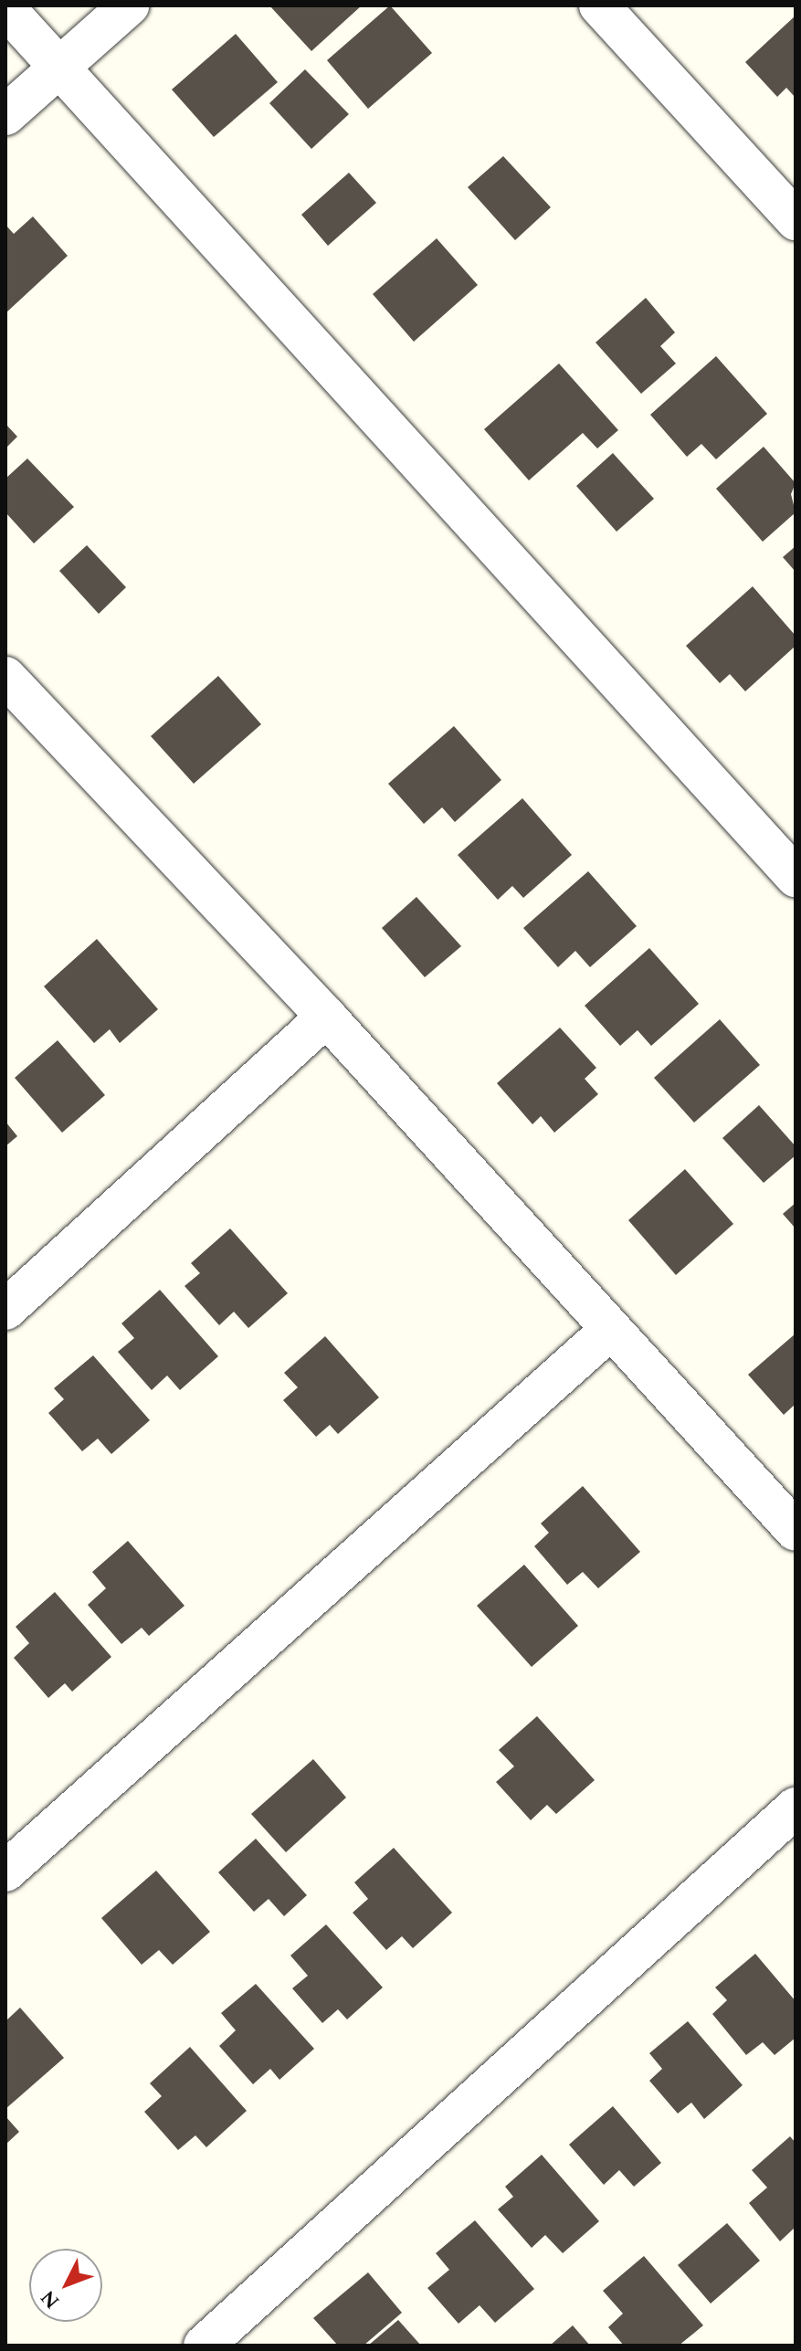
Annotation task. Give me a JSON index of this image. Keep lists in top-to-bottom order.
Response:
{
  "north": "bottom left"
}
